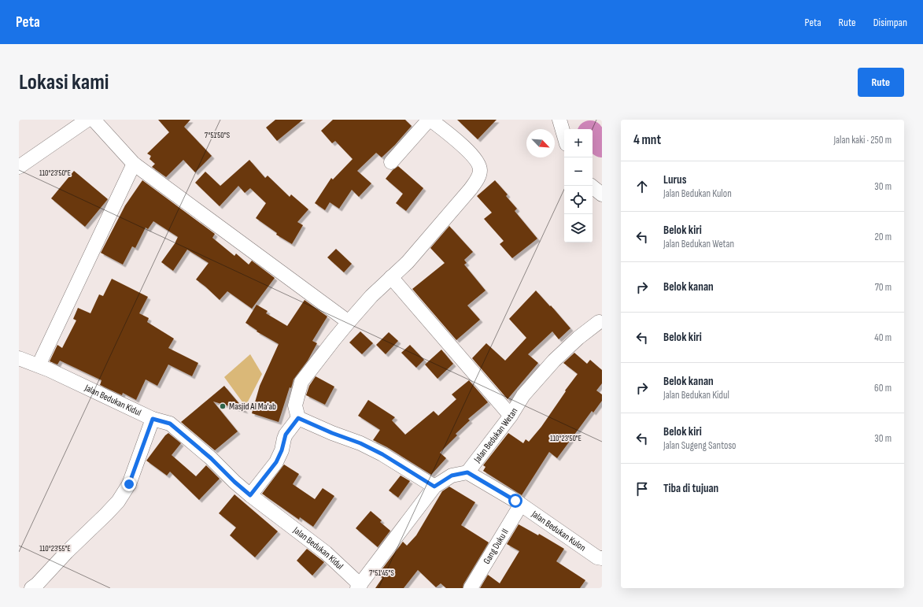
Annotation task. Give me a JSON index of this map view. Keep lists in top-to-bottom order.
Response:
{
  "streets": {
    "street": [
      "Jalan Bedukan Kidul",
      "Jalan Bedukan Wetan",
      "Jalan Bedukan Kulon",
      "Gang Duku II"
    ]
  },
  "crossings": [
    ["Jalan Bedukan Kidul", "Jalan Bedukan Wetan"],
    ["Jalan Bedukan Wetan", "Jalan Bedukan Kulon"],
    ["Jalan Bedukan Kulon", "Gang Duku II"]
  ],
  "places": ["Masjid Al Ma'ab"],
  "north": "bottom right",
  "page": {
    "header": "Peta",
    "nav": ["Peta", "Rute", "Disimpan"],
    "buttons": "Rute",
    "title": "Lokasi kami",
    "heading": ["4 mnt", "Jalan kaki · 250 m"],
    "map_buttons": ["+", "−"],
    "list": [
      ["Lurus", "Jalan Bedukan Kulon", "30 m"],
      ["Belok kiri", "Jalan Bedukan Wetan", "20 m"],
      ["Belok kanan", "70 m"],
      ["Belok kiri", "40 m"],
      ["Belok kanan", "Jalan Bedukan Kidul", "60 m"],
      ["Belok kiri", "Jalan Sugeng Santoso", "30 m"],
      "Tiba di tujuan"
    ]
  },
  "coordinates": [
    "7°51'50\"S",
    "110°23'50\"E",
    "110°23'55\"E",
    "7°51'45\"S"
  ]
}
